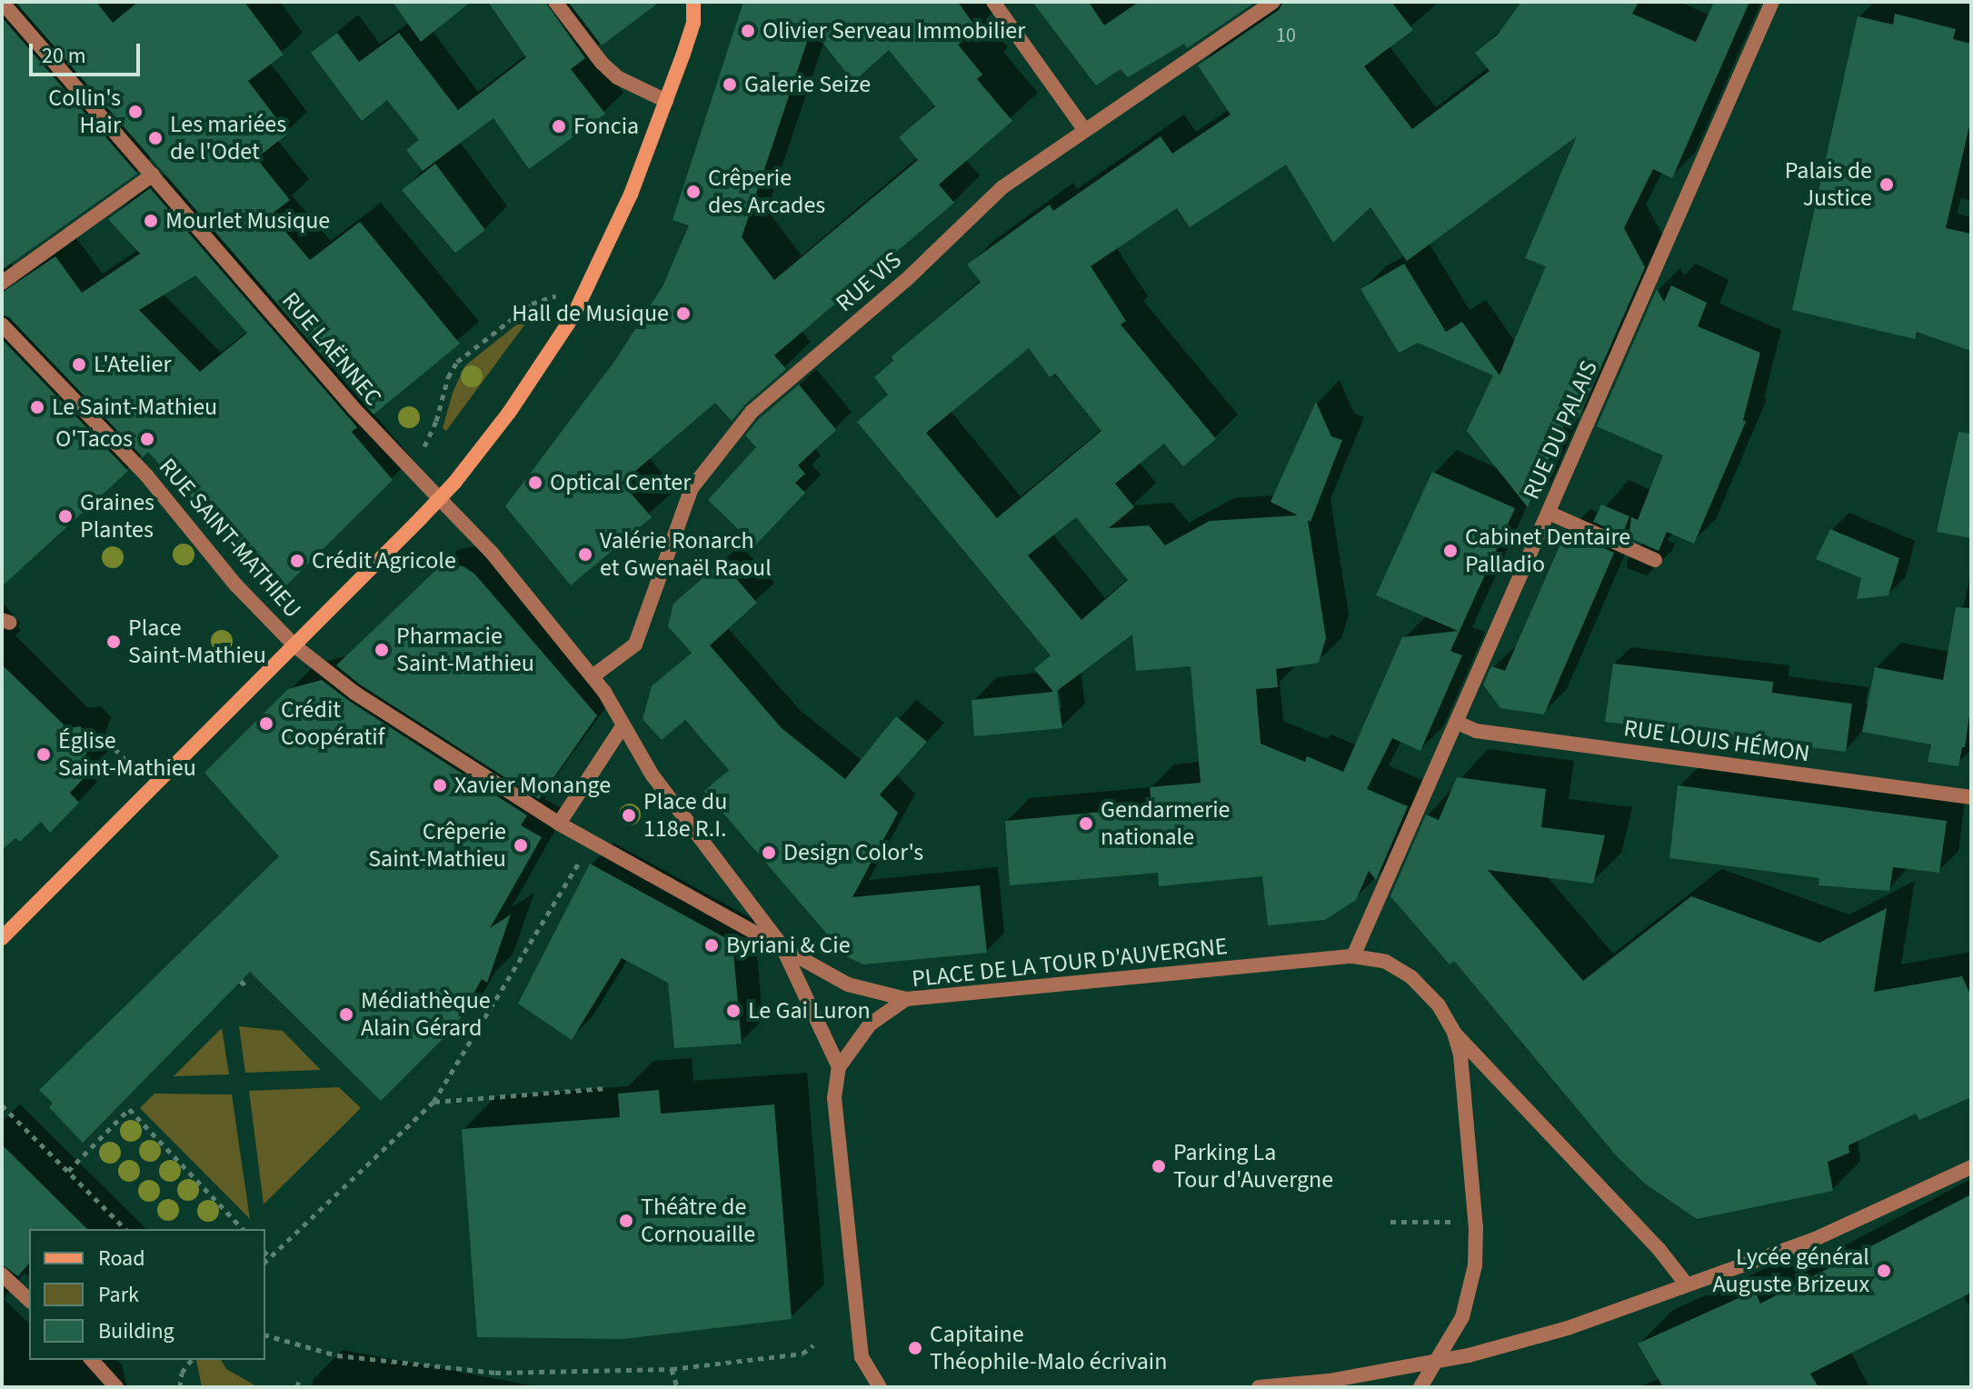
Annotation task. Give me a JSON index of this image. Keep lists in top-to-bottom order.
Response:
{
  "streets": {
    "street": [
      "RUE VIS",
      "RUE LAËNNEC",
      "RUE DU PALAIS",
      "RUE SAINT-MATHIEU",
      "RUE LOUIS HÉMON",
      "PLACE DE LA TOUR D'AUVERGNE"
    ]
  },
  "crossings": [
    ["RUE VIS", "RUE LAËNNEC"],
    ["RUE DU PALAIS", "RUE LOUIS HÉMON"],
    ["RUE DU PALAIS", "PLACE DE LA TOUR D'AUVERGNE"]
  ],
  "places": [
    "Olivier Serveau Immobilier",
    "Galerie Seize",
    "Collin's Hair",
    "Foncia",
    "Les mariées de l'Odet",
    "Palais de Justice",
    "Crêperie des Arcades",
    "Mourlet Musique",
    "Hall de Musique",
    "L'Atelier",
    "Le Saint-Mathieu",
    "O'Tacos",
    "Optical Center",
    "Graines Plantes",
    "Cabinet Dentaire Palladio",
    "Valérie Ronarch et Gwenaël Raoul",
    "Crédit Agricole",
    "Place Saint-Mathieu",
    "Pharmacie Saint-Mathieu",
    "Crédit Coopératif",
    "Église Saint-Mathieu",
    "Xavier Monange",
    "Place du 118e R.I.",
    "Gendarmerie nationale",
    "Crêperie Saint-Mathieu",
    "Design Color's",
    "Byriani & Cie",
    "Le Gai Luron",
    "Médiathèque Alain Gérard",
    "Parking La Tour d'Auvergne",
    "Théâtre de Cornouaille",
    "Lycée général Auguste Brizeux",
    "Capitaine Théophile-Malo écrivain"
  ],
  "house_numbers": ["10"],
  "legend": ["Road", "Park", "Building"],
  "scale_bar": "20 m"
}
